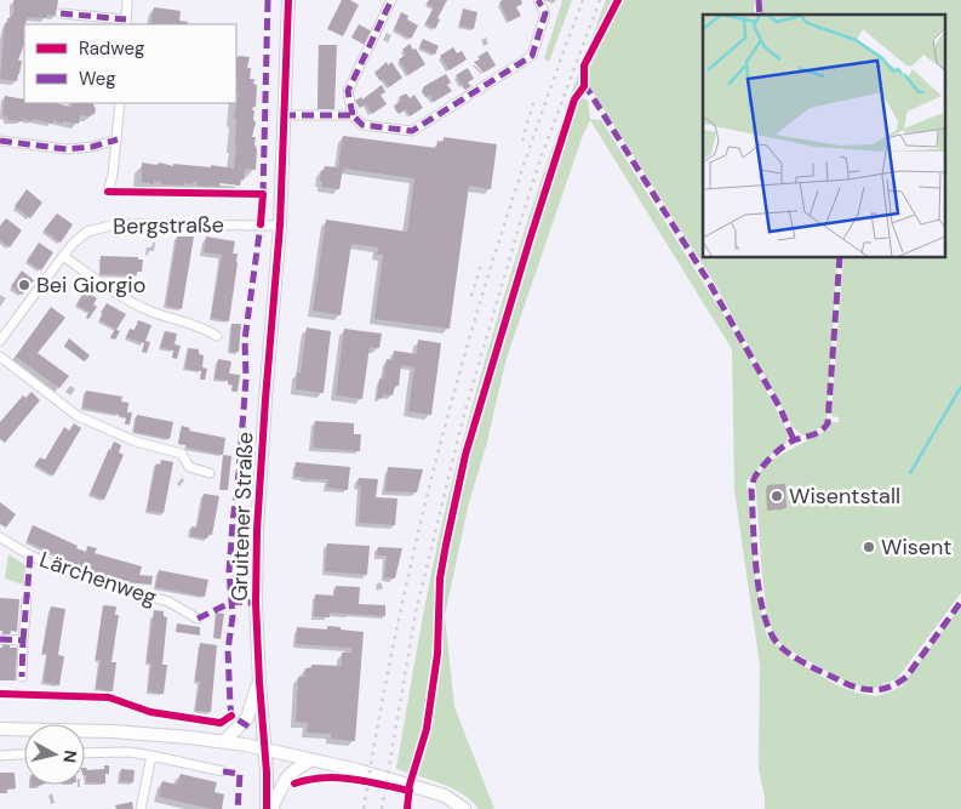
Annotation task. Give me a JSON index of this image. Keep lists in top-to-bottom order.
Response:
{
  "streets": {
    "main road": ["Gruitener Straße"],
    "street": ["Bergstraße", "Lärchenweg"]
  },
  "crossings": [
    ["Bergstraße", "Gruitener Straße"]
  ],
  "places": ["Bei Giorgio", "Wisentstall", "Wisent"],
  "legend": ["Radweg", "Weg"],
  "north": "right"
}
